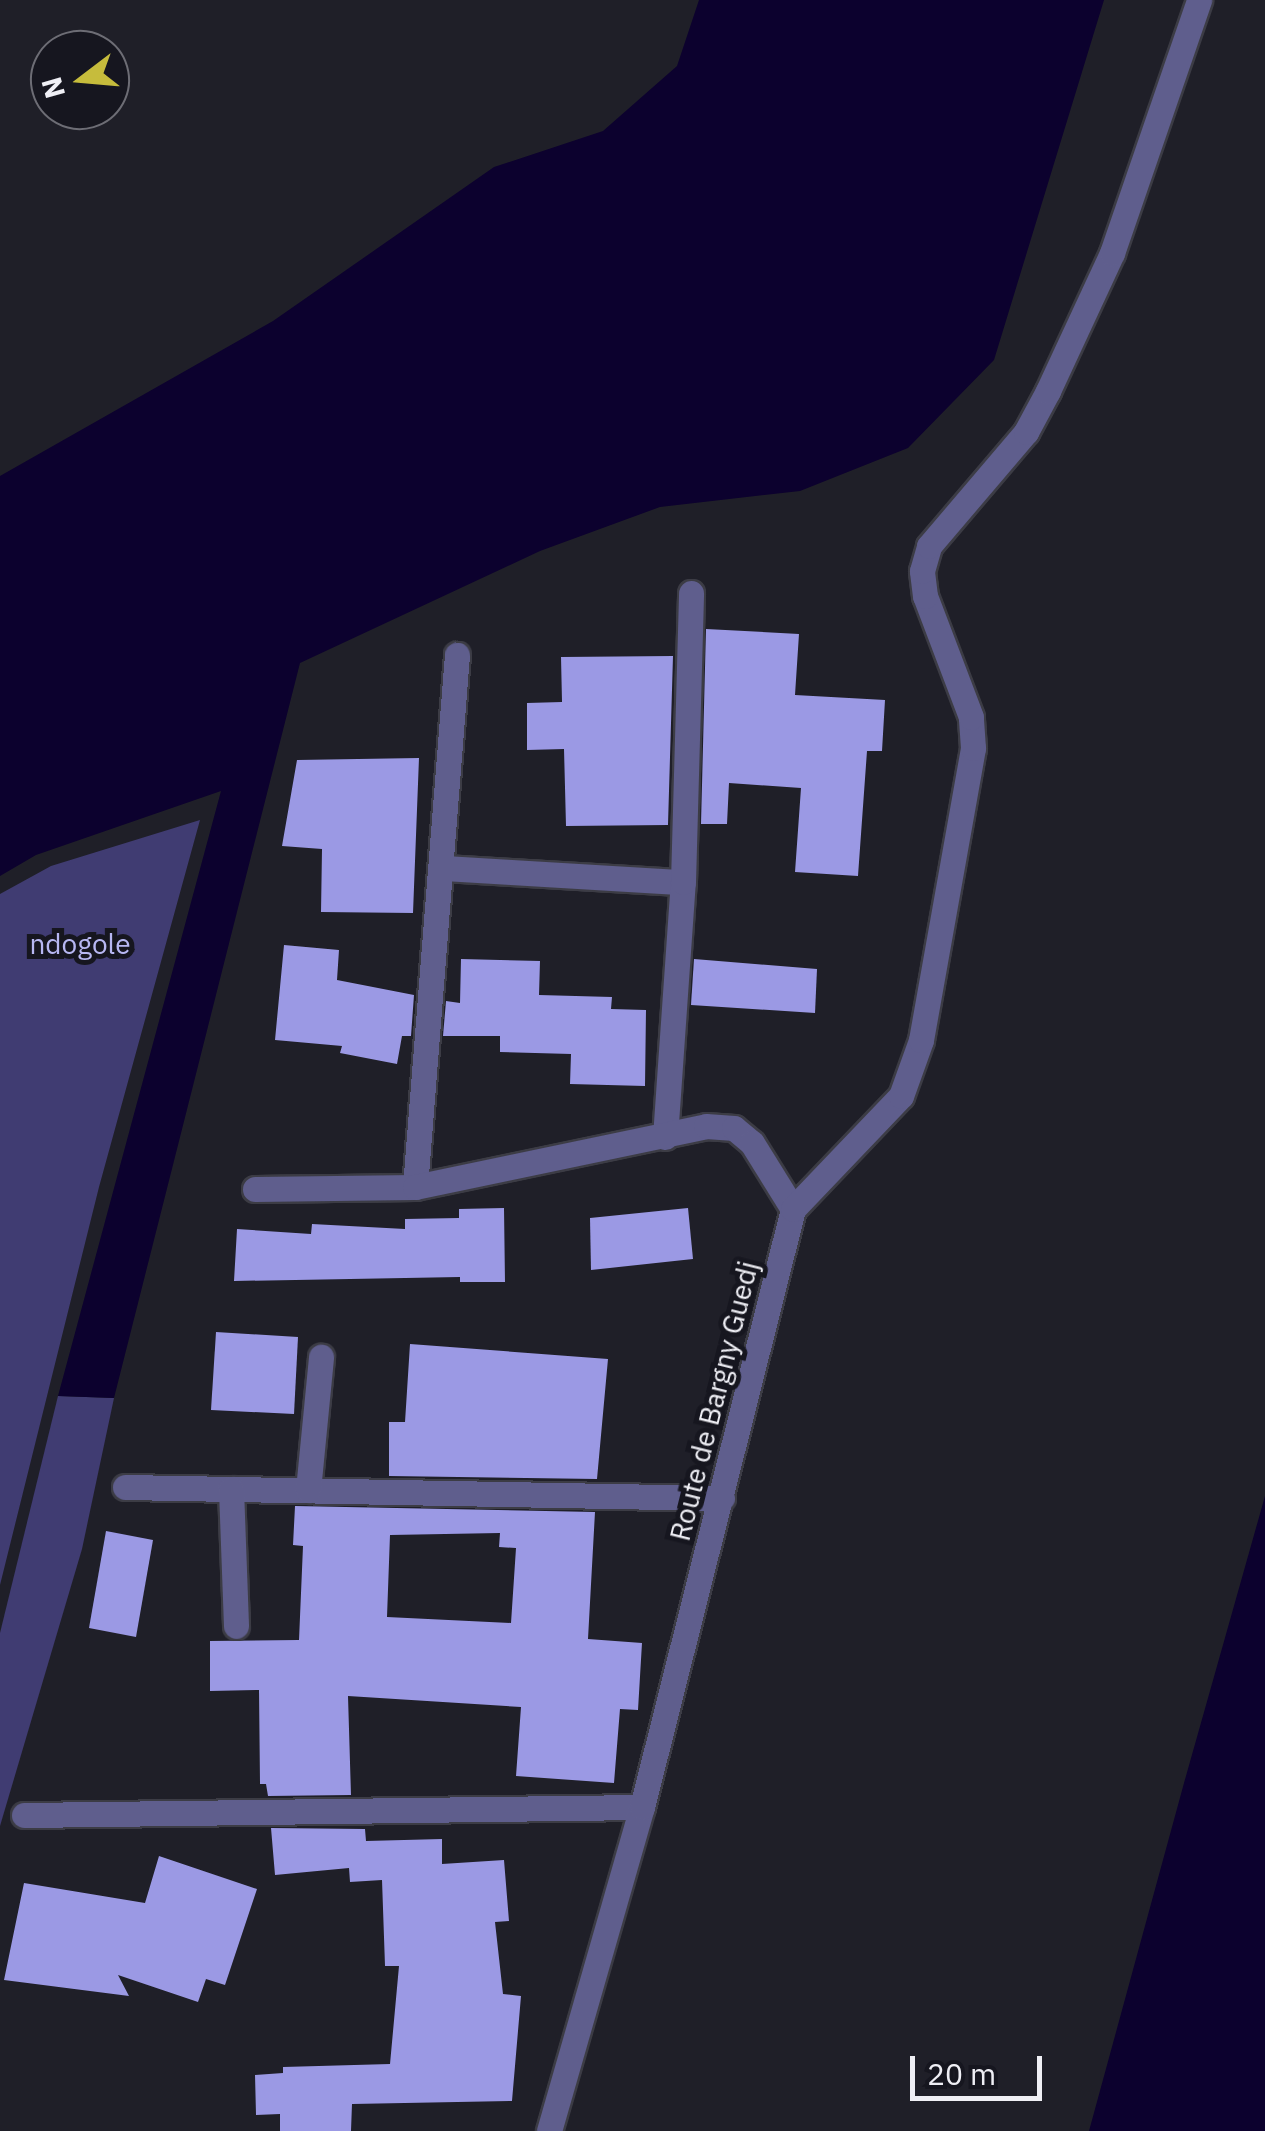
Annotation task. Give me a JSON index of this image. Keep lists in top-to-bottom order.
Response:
{
  "streets": {
    "street": ["Route de Bargny Guedj"]
  },
  "parks": ["ndogole"],
  "scale_bar": "20 m",
  "north": "left"
}
